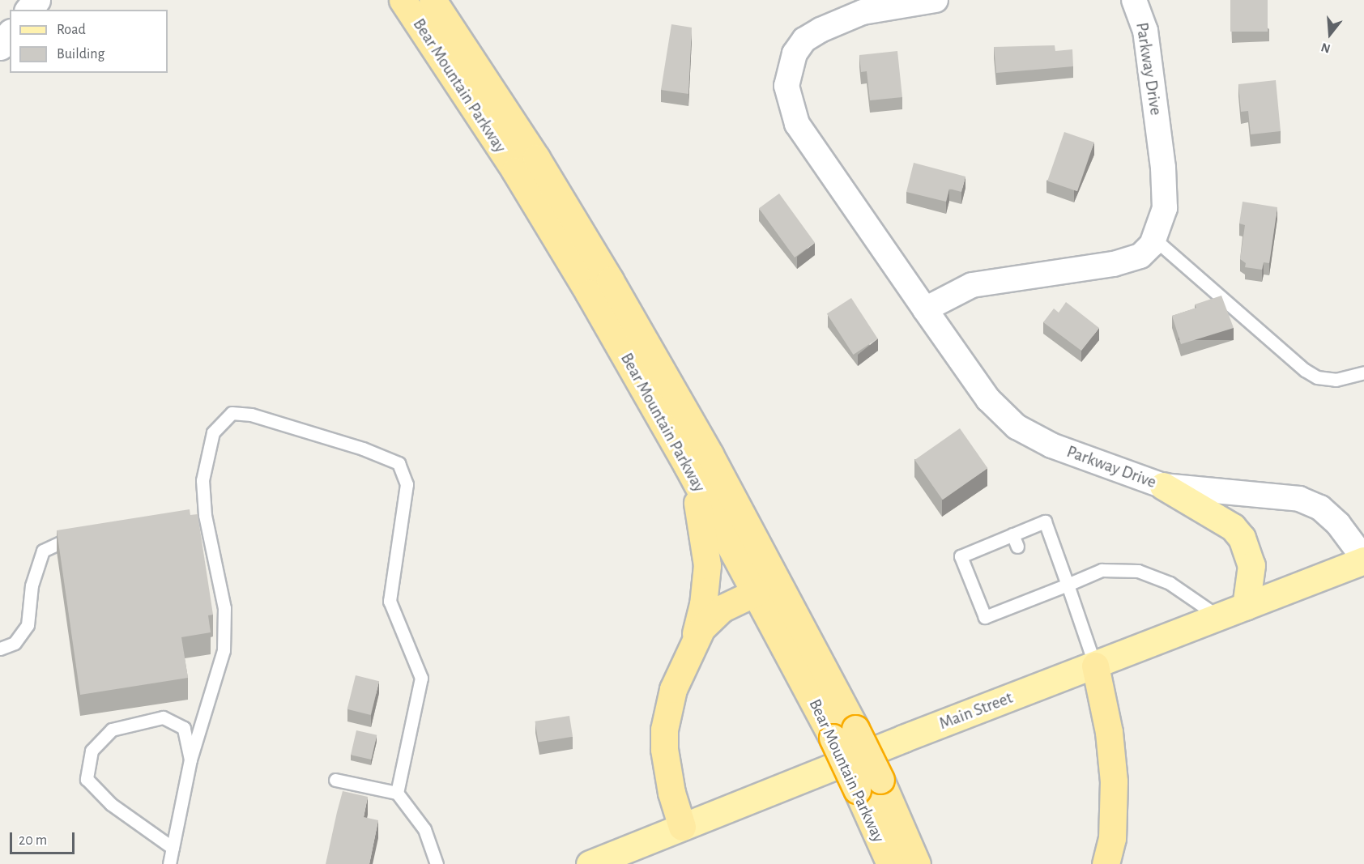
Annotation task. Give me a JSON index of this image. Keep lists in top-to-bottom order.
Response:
{
  "streets": {
    "highway": ["Bear Mountain Parkway"],
    "main road": ["Main Street"],
    "street": ["Parkway Drive"]
  },
  "crossings": [
    ["Parkway Drive", "Main Street"]
  ],
  "legend": ["Road", "Building"],
  "scale_bar": "20 m",
  "north": "bottom"
}
